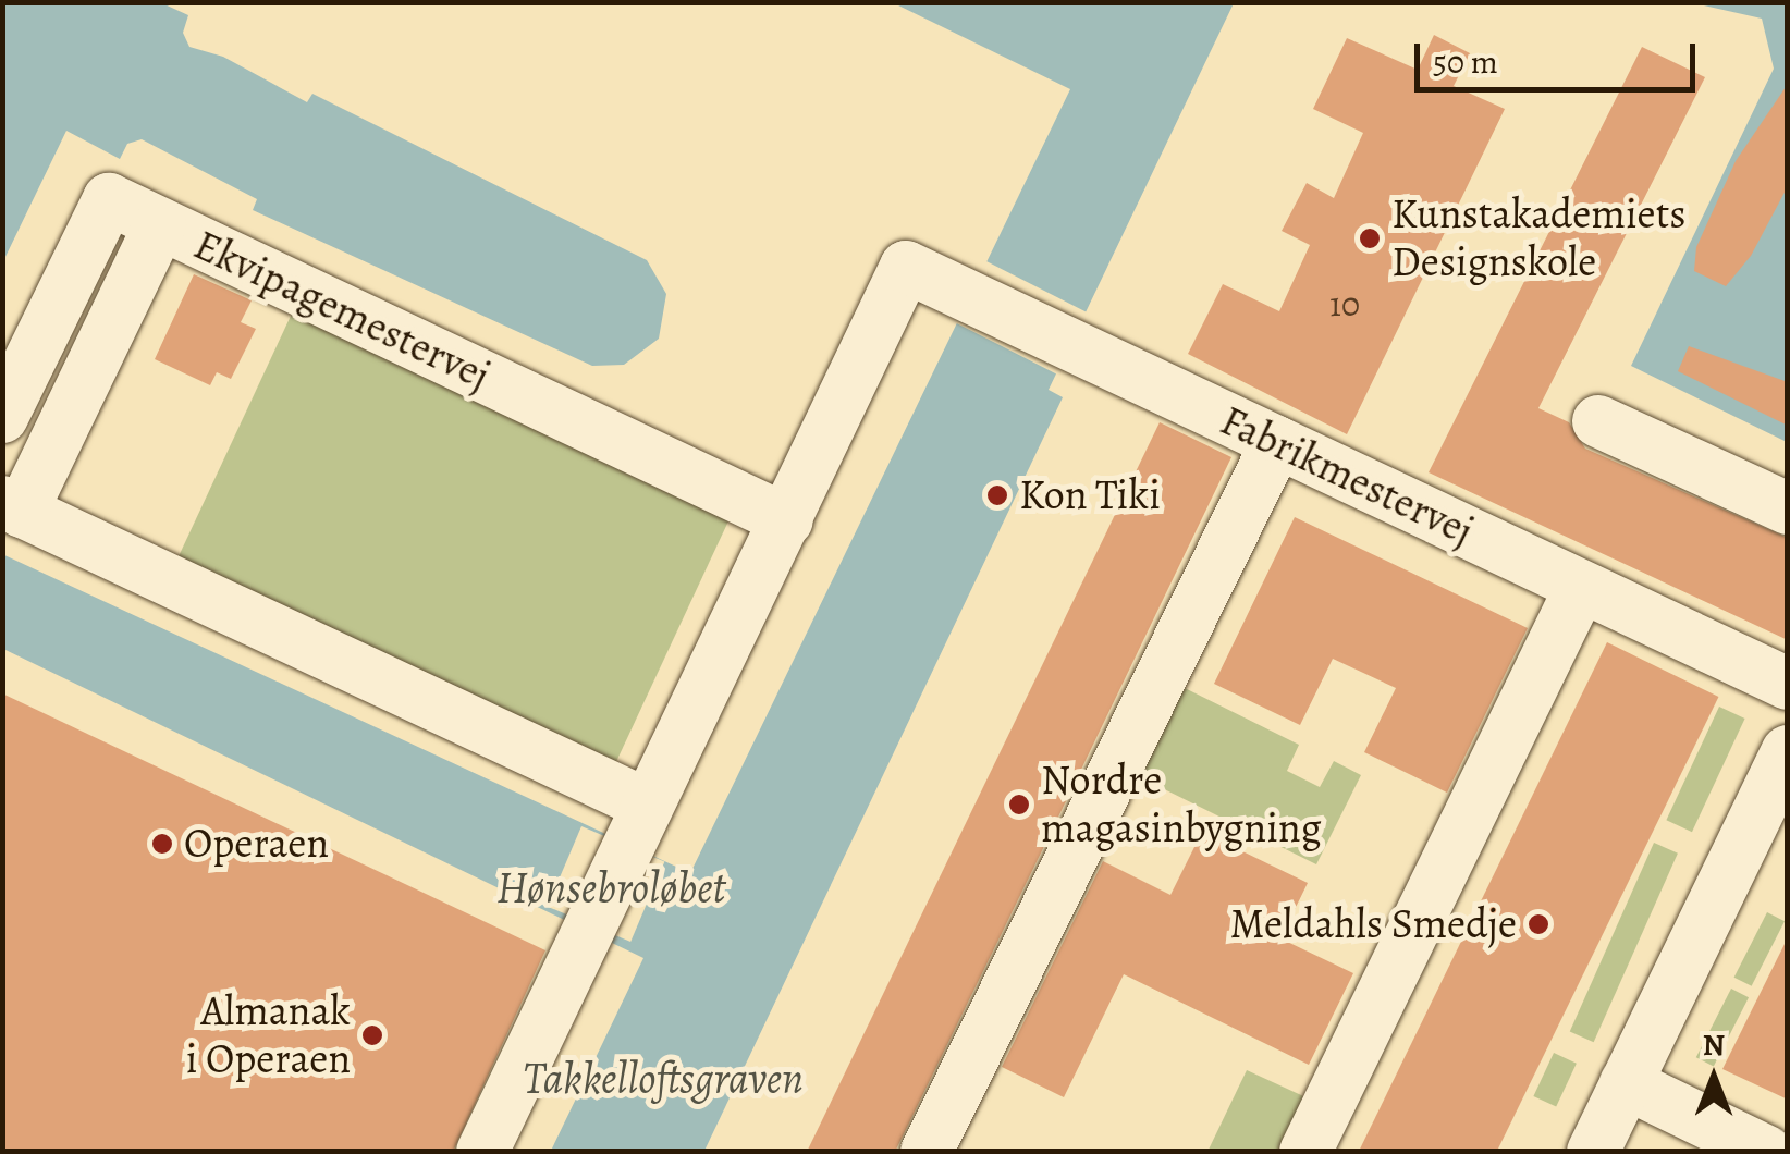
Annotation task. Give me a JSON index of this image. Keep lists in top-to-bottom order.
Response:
{
  "streets": {
    "street": ["Ekvipagemestervej", "Fabrikmestervej"]
  },
  "crossings": [
    ["Ekvipagemestervej", "Fabrikmestervej"]
  ],
  "water": ["Hønsebroløbet", "Takkelloftsgraven"],
  "places": [
    "Kunstakademiets Designskole",
    "Kon Tiki",
    "Nordre magasinbygning",
    "Operaen",
    "Meldahls Smedje",
    "Almanak i Operaen"
  ],
  "house_numbers": ["10"],
  "scale_bar": "50 m",
  "north": "top"
}
